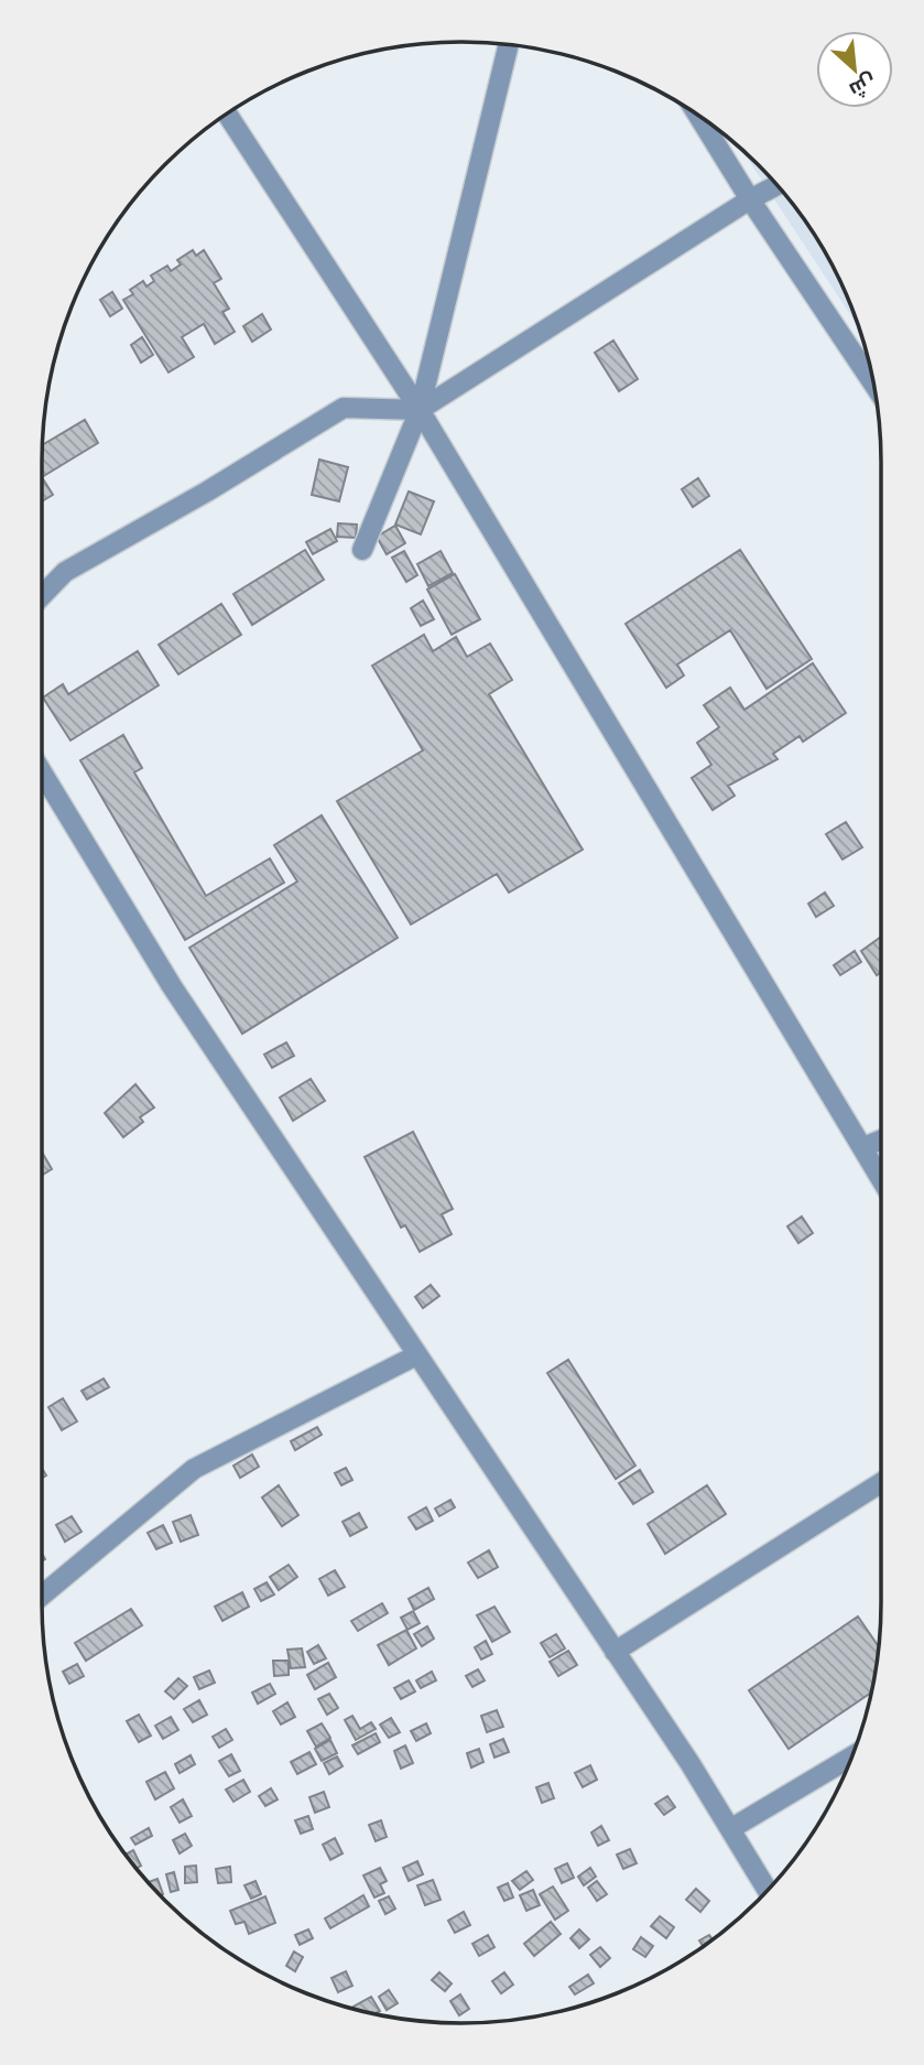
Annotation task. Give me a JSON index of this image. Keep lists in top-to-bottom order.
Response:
{
  "north": "bottom right"
}
